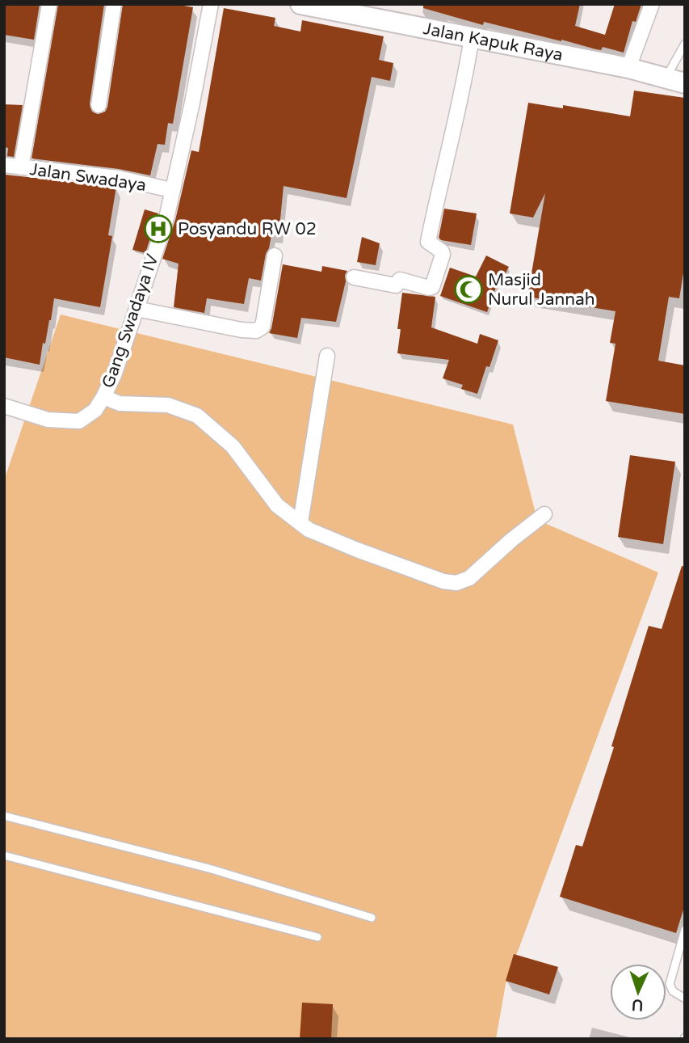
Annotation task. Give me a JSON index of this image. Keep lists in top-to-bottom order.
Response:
{
  "streets": {
    "main road": ["Jalan Kapuk Raya"],
    "street": ["Jalan Swadaya", "Gang Swadaya IV"]
  },
  "crossings": [
    ["Jalan Swadaya", "Gang Swadaya IV"]
  ],
  "places": {
    "hospital": ["Posyandu RW 02"],
    "mosque": ["Masjid Nurul Jannah"]
  },
  "north": "bottom"
}
